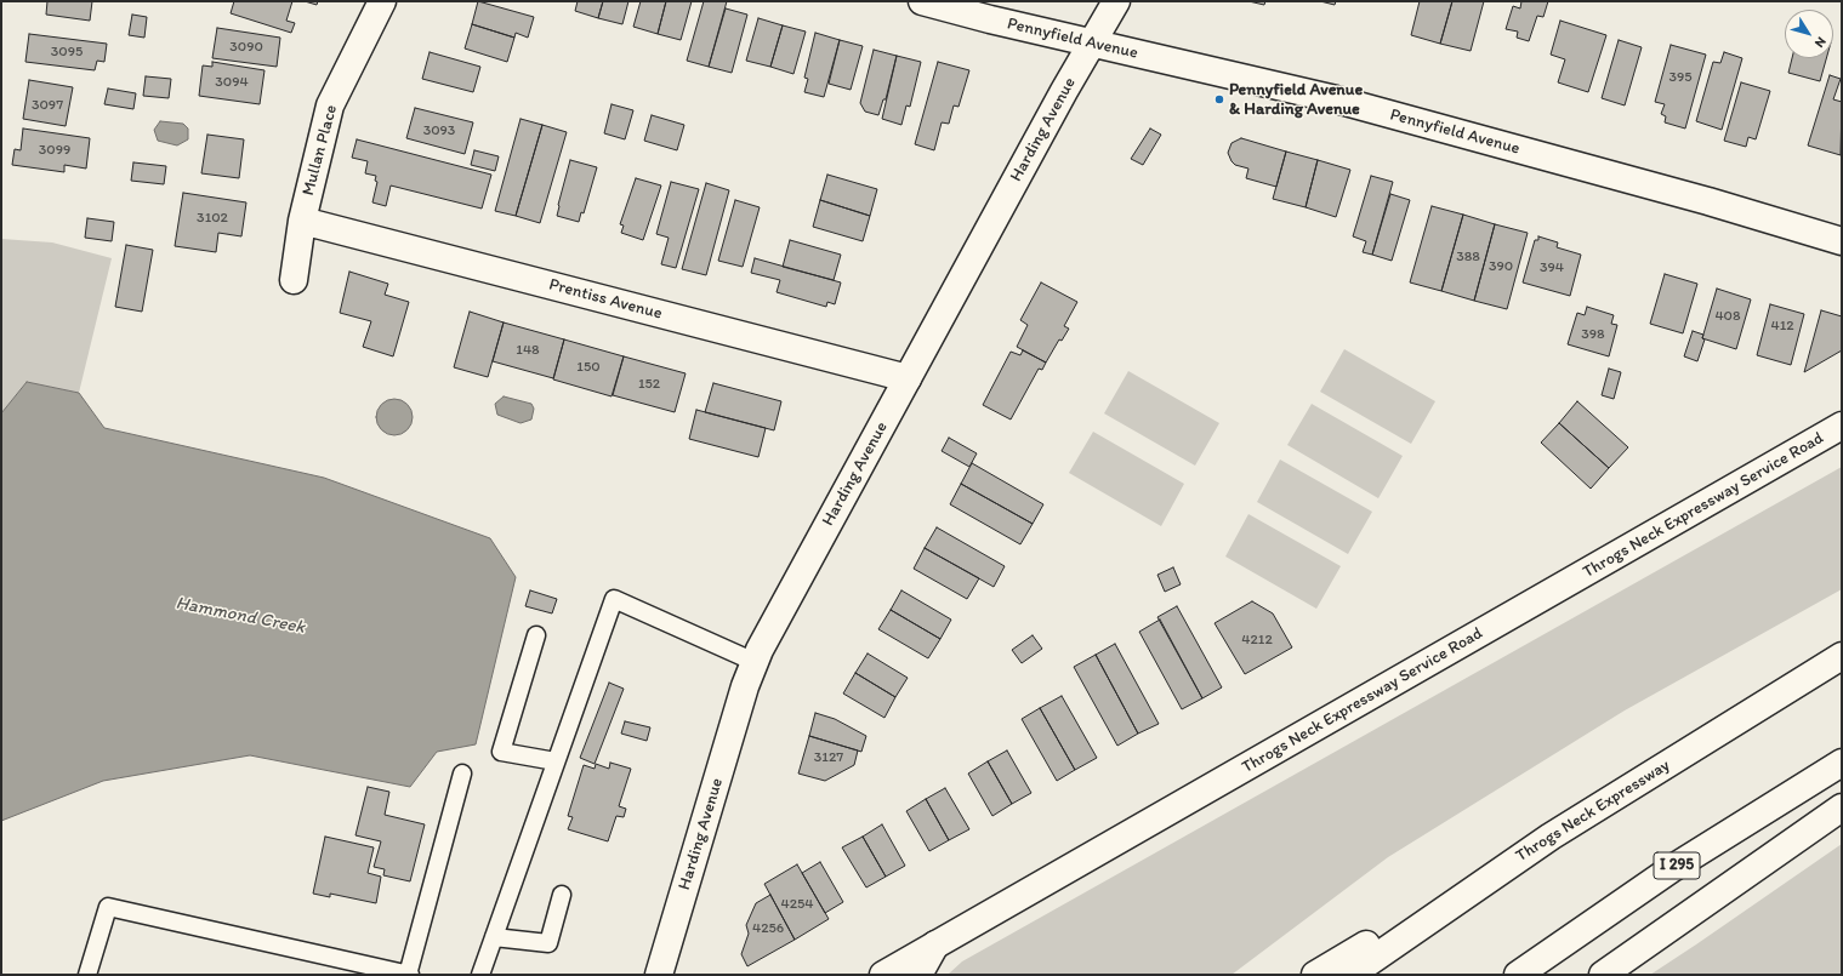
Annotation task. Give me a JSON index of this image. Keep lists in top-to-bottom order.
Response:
{
  "streets": {
    "main road": [
      "Pennyfield Avenue",
      "Harding Avenue",
      "Mullan Place",
      "Prentiss Avenue",
      "Throgs Neck Expressway Service Road",
      "Throgs Neck Expressway",
      "I 295"
    ]
  },
  "crossings": [
    ["Pennyfield Avenue", "Harding Avenue"],
    ["Harding Avenue", "Prentiss Avenue"],
    ["Mullan Place", "Prentiss Avenue"]
  ],
  "water": ["Hammond Creek"],
  "places": ["Pennyfield Avenue & Harding Avenue"],
  "house_numbers": [
    "3090",
    "3095",
    "395",
    "3094",
    "3097",
    "3093",
    "3099",
    "3102",
    "388",
    "390",
    "394",
    "408",
    "412",
    "398",
    "148",
    "150",
    "152",
    "4212",
    "3127",
    "4254",
    "4256"
  ],
  "north": "bottom right"
}
